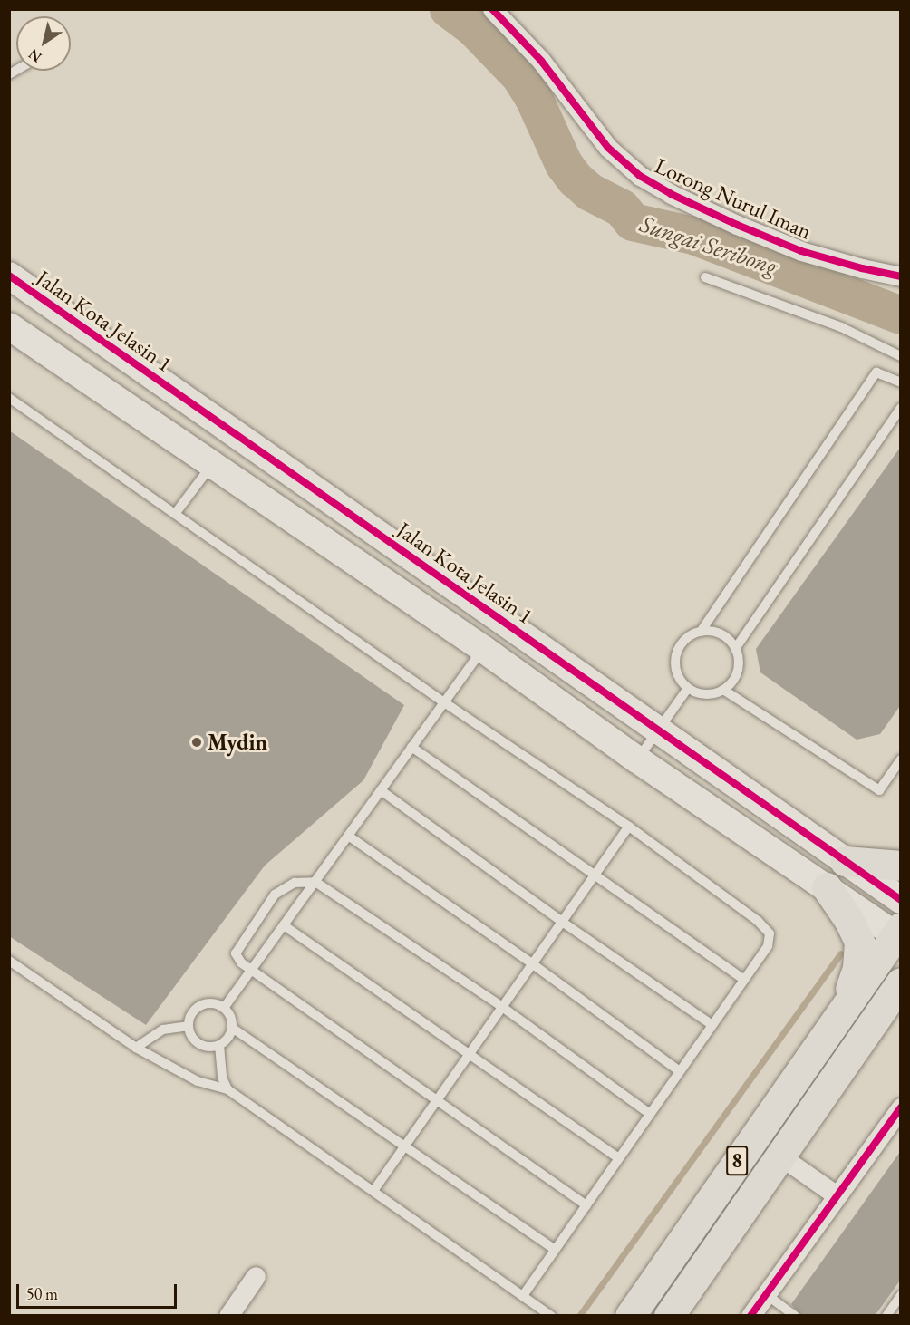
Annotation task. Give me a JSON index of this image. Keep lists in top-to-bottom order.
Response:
{
  "streets": {
    "main road": ["8"],
    "street": ["Lorong Nurul Iman", "Jalan Kota Jelasin 1"]
  },
  "water": ["Sungai Seribong"],
  "places": ["Mydin"],
  "scale_bar": "50 m",
  "north": "bottom left"
}
